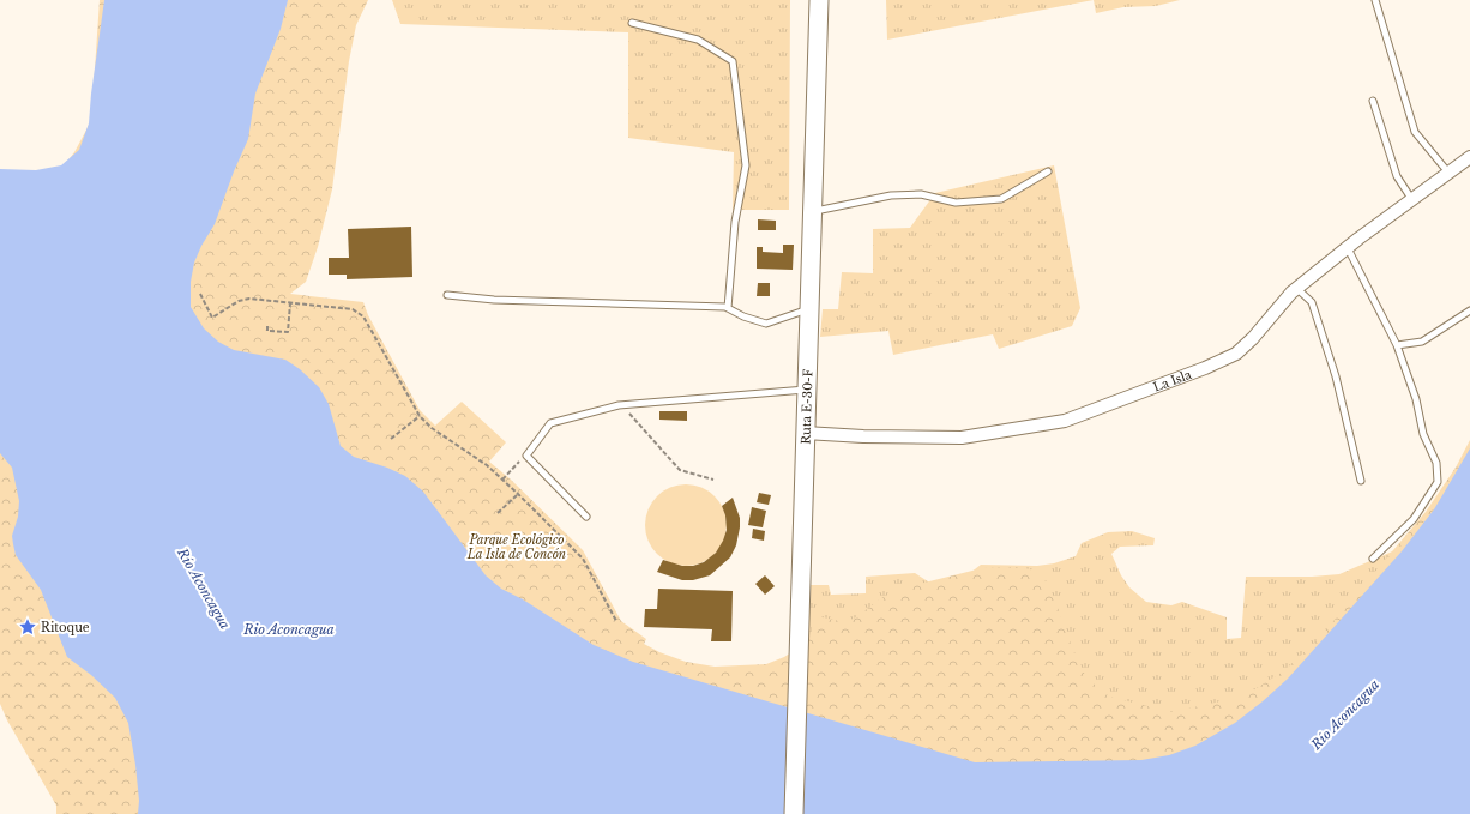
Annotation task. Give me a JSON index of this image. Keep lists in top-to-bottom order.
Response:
{
  "streets": {
    "main road": ["Ruta E-30-F"],
    "street": ["La Isla"]
  },
  "crossings": [
    ["La Isla", "Ruta E-30-F"]
  ],
  "water": ["Río Aconcagua", "Rio Aconcagua"],
  "parks": ["Parque Ecológico La Isla de Concón"],
  "places": {
    "place": ["Ritoque"]
  }
}
